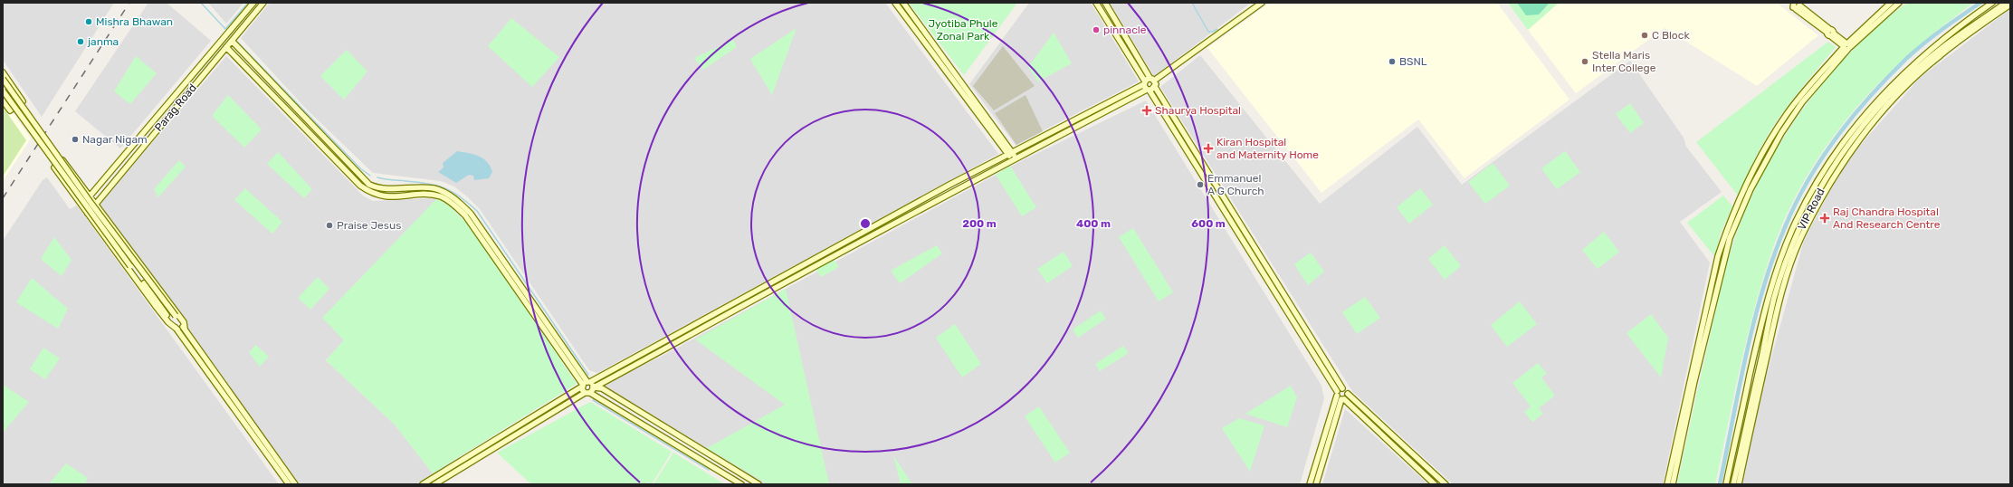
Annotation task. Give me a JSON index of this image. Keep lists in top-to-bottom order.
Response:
{
  "streets": {
    "street": ["Parag Road", "VIP Road"]
  },
  "parks": ["Jyotiba Phule Zonal Park"],
  "places": {
    "other": [
      "Mishra Bhawan",
      "pinnacle",
      "C Block",
      "janma",
      "BSNL",
      "Stella Maris Inter College",
      "Nagar Nigam",
      "Emmanuel A G Church",
      "Praise Jesus"
    ],
    "health": ["Shaurya Hospital", "Kiran Hospital and Maternity Home", "Raj Chandra Hospital And Research Centre"]
  },
  "rings": ["200 m", "400 m", "600 m"]
}
